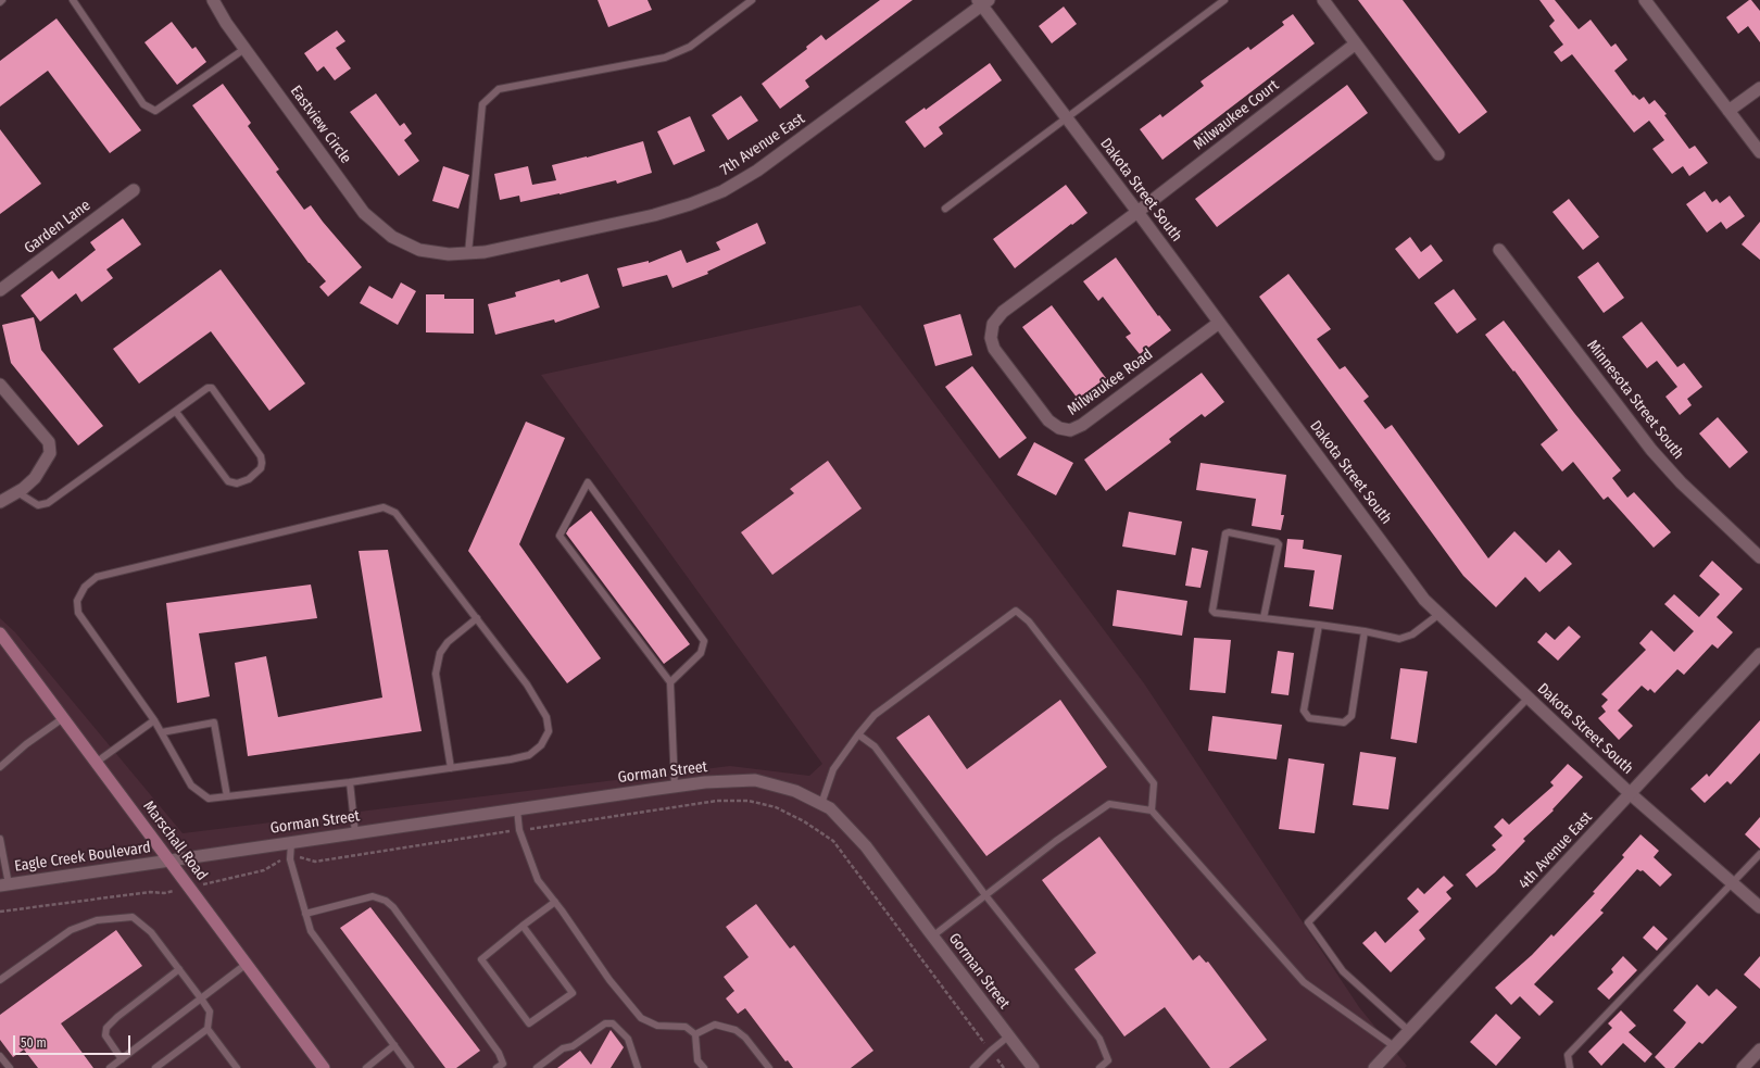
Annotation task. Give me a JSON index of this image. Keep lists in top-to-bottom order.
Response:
{
  "streets": {
    "main road": ["Marschall Road"],
    "street": [
      "Milwaukee Court",
      "Eastview Circle",
      "7th Avenue East",
      "Dakota Street South",
      "Garden Lane",
      "Milwaukee Road",
      "Minnesota Street South",
      "Gorman Street",
      "4th Avenue East",
      "Eagle Creek Boulevard"
    ]
  },
  "crossings": [
    ["Milwaukee Court", "Dakota Street South"],
    ["Milwaukee Court", "Milwaukee Road"],
    ["Eastview Circle", "7th Avenue East"],
    ["7th Avenue East", "Dakota Street South"],
    ["Dakota Street South", "Milwaukee Road"],
    ["Dakota Street South", "4th Avenue East"],
    ["Gorman Street", "Marschall Road"],
    ["Gorman Street", "Eagle Creek Boulevard"],
    ["Marschall Road", "Eagle Creek Boulevard"]
  ],
  "scale_bar": "50 m"
}
